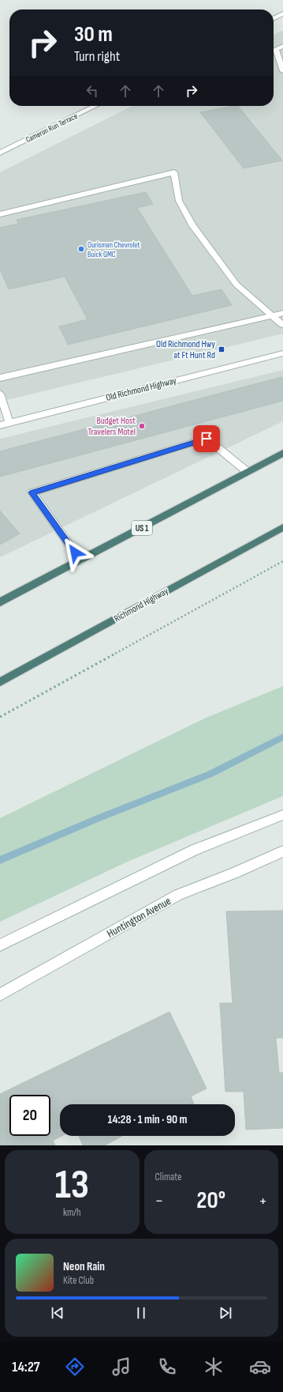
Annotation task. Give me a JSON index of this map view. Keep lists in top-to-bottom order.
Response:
{
  "streets": {
    "highway": ["US 1", "Richmond Highway"],
    "street": ["Cameron Run Terrace", "Old Richmond Highway", "Huntington Avenue"]
  },
  "places": {
    "other": ["Ourisman Chevrolet Buick GMC", "Budget Host Travelers Motel"],
    "transit": ["Old Richmond Hwy at Ft Hunt Rd"]
  },
  "page": {
    "turn": ["30 m", "Turn right"],
    "limit": "20",
    "trip": "14:28 · 1 min · 90 m",
    "tile": [
      ["13", "km/h"],
      "Climate"
    ],
    "heat": ["−", "20°", "+"],
    "song": ["Neon Rain", "Kite Club"],
    "tabs": "14:27"
  }
}
